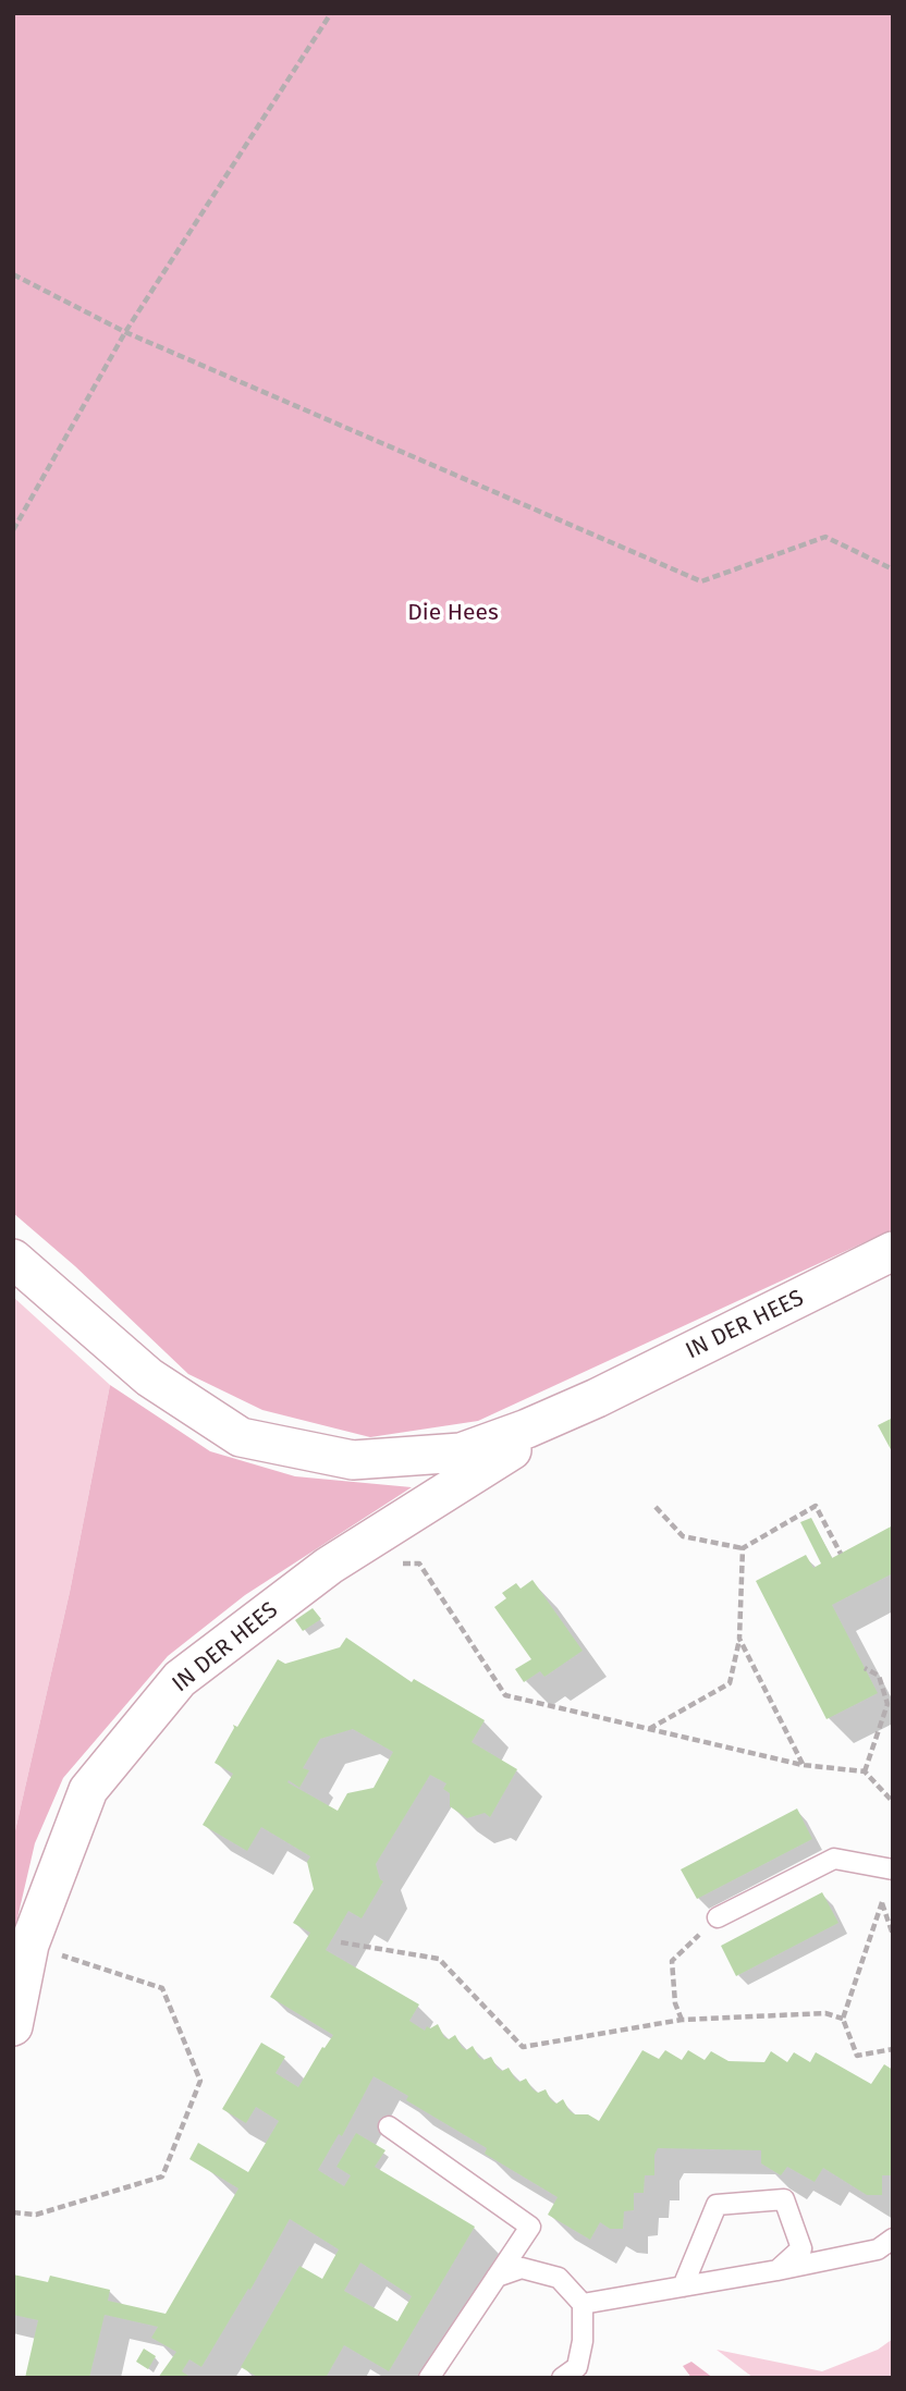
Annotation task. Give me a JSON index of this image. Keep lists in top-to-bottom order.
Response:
{
  "streets": {
    "street": ["IN DER HEES"]
  },
  "parks": ["Die Hees"]
}
